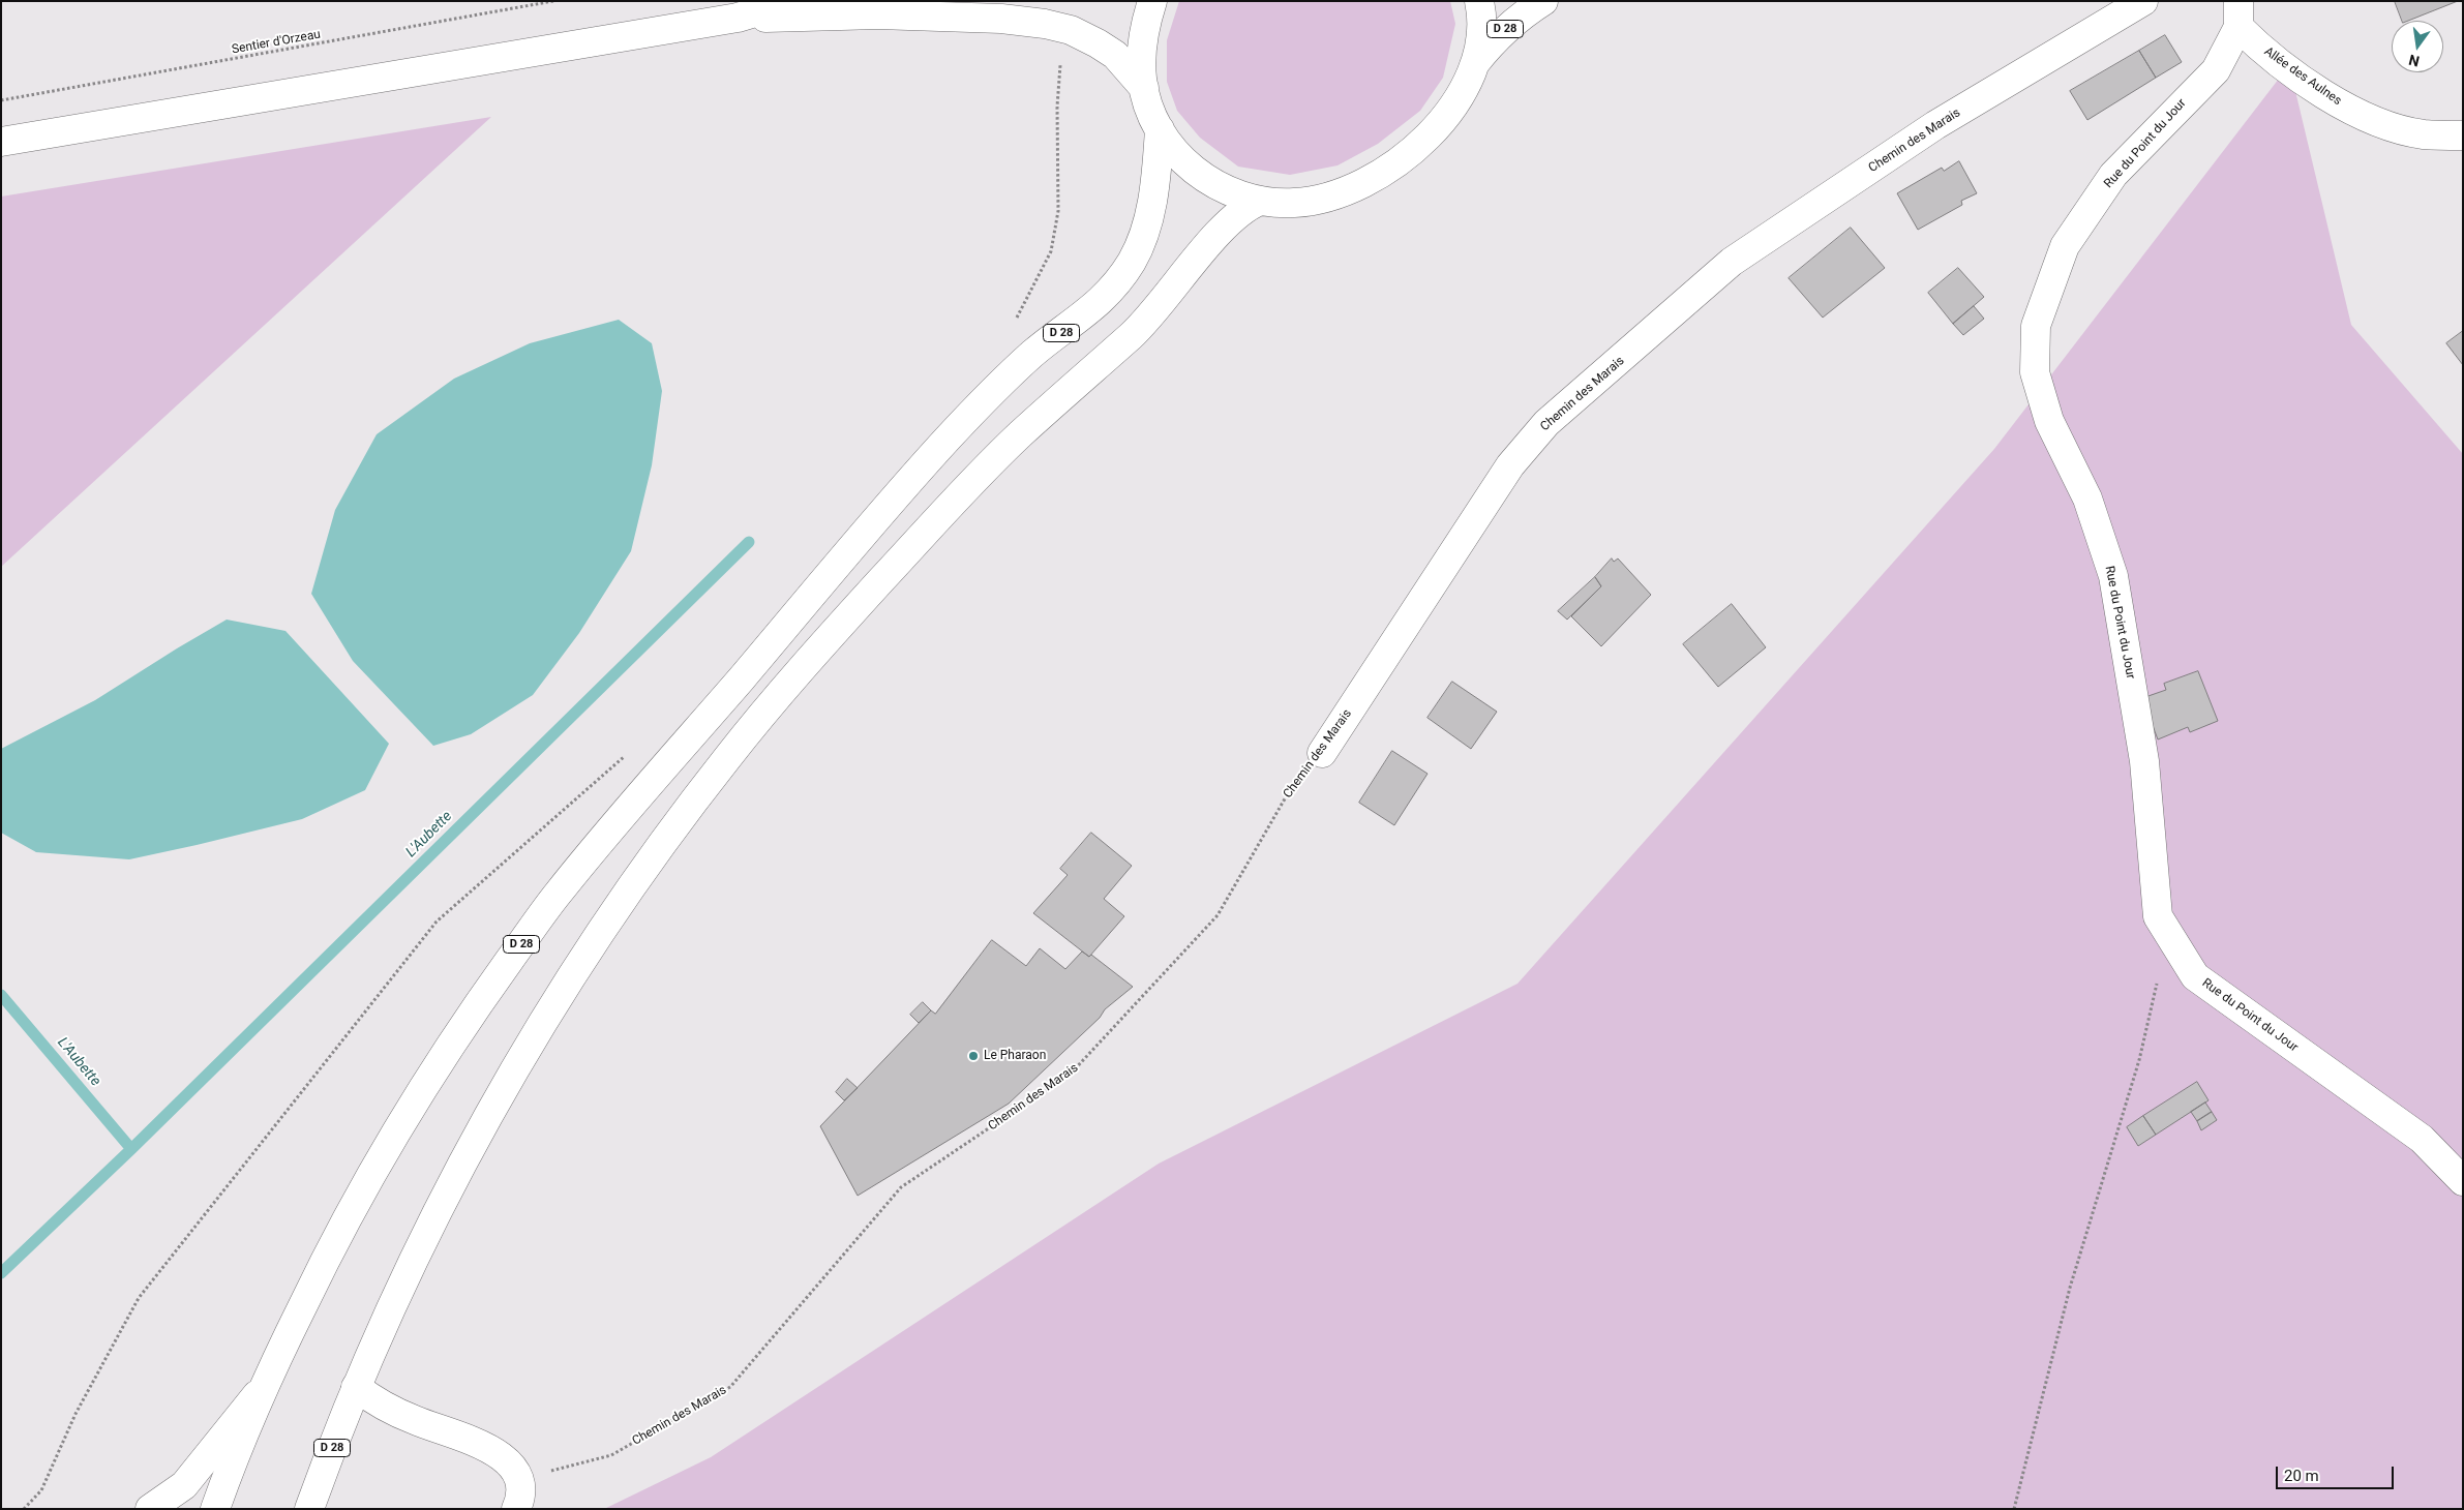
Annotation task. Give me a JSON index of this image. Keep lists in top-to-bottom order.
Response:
{
  "streets": {
    "main road": [
      "D 28",
      "Allée des Aulnes",
      "Chemin des Marais",
      "Rue du Point du Jour"
    ],
    "path": ["Sentier d'Orzeau"]
  },
  "crossings": [
    ["Allée des Aulnes", "Rue du Point du Jour"]
  ],
  "water": ["L'Aubette"],
  "places": ["Le Pharaon"],
  "scale_bar": "20 m",
  "north": "bottom"
}
